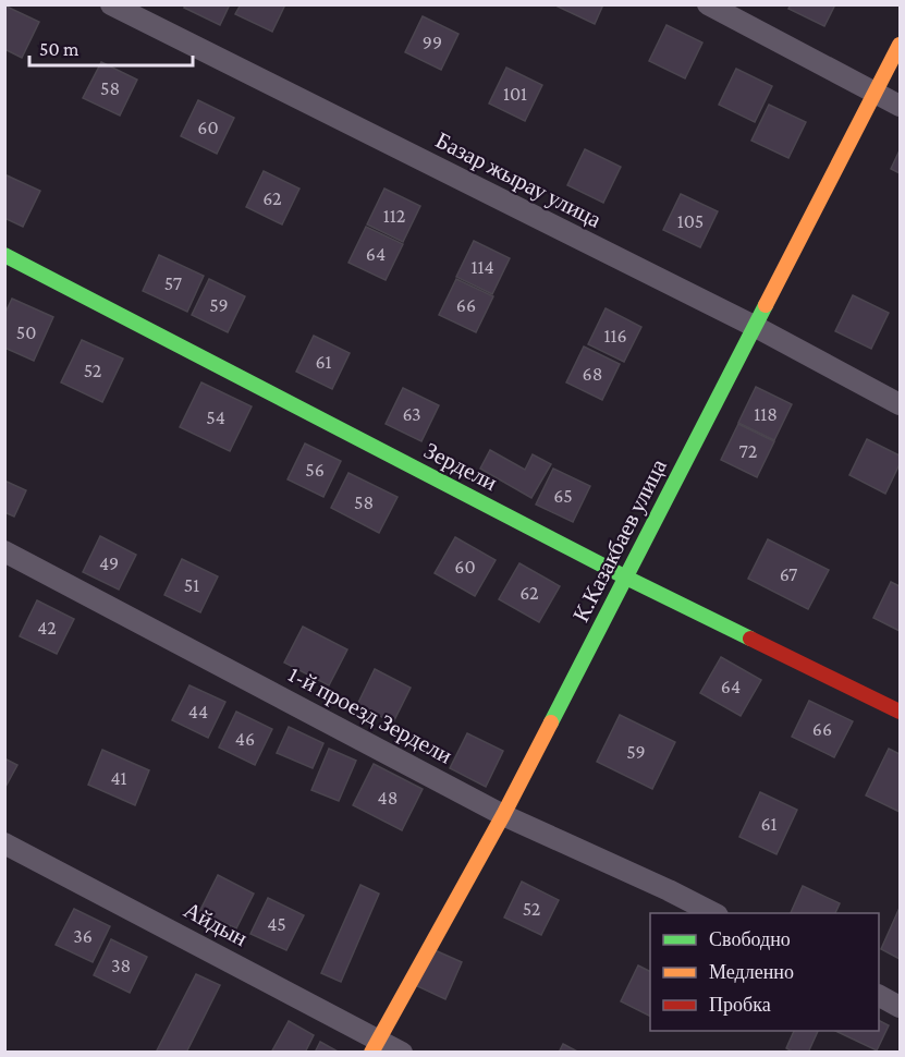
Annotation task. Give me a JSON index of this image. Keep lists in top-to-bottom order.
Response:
{
  "streets": {
    "street": [
      "Базар жырау улица",
      "Зердели",
      "К.Казакбаев улица",
      "1-й проезд Зердели",
      "Айдын"
    ]
  },
  "crossings": [
    ["Базар жырау улица", "К.Казакбаев улица"],
    ["Зердели", "К.Казакбаев улица"],
    ["К.Казакбаев улица", "1-й проезд Зердели"],
    ["К.Казакбаев улица", "Айдын"]
  ],
  "house_numbers": [
    "99",
    "58",
    "101",
    "60",
    "62",
    "112",
    "105",
    "64",
    "114",
    "57",
    "59",
    "66",
    "50",
    "116",
    "61",
    "52",
    "68",
    "63",
    "118",
    "54",
    "72",
    "56",
    "65",
    "58",
    "49",
    "60",
    "67",
    "51",
    "62",
    "42",
    "64",
    "44",
    "66",
    "46",
    "59",
    "41",
    "48",
    "61",
    "52",
    "45",
    "36",
    "38"
  ],
  "legend": ["Свободно", "Медленно", "Пробка"],
  "scale_bar": "50 m"
}
